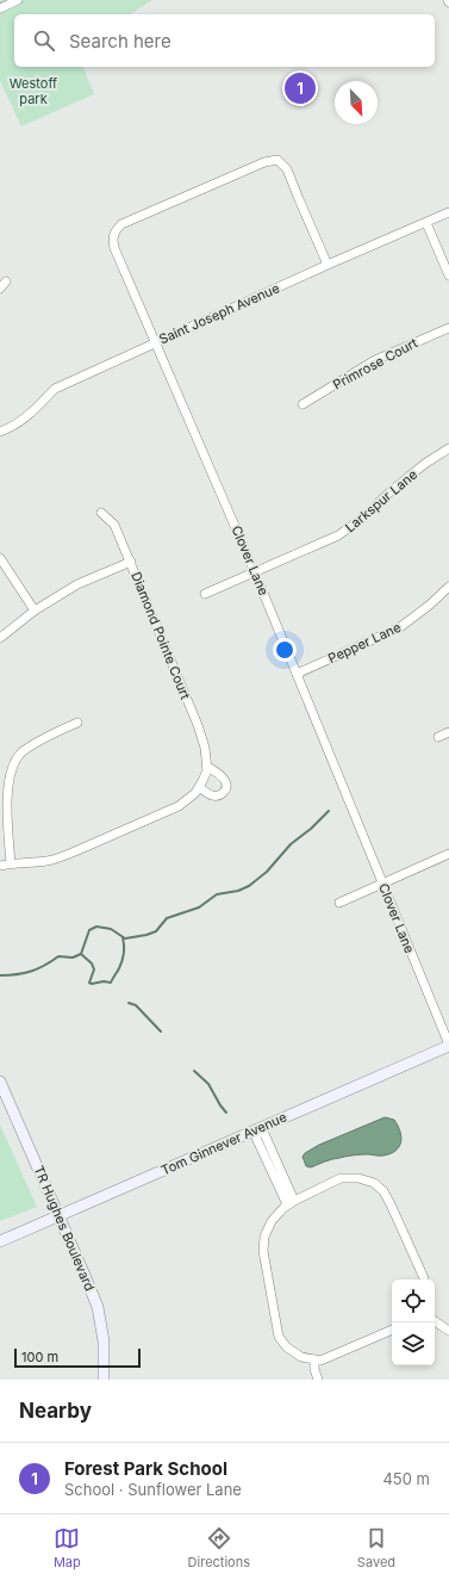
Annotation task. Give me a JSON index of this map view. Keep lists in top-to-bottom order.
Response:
{
  "streets": {
    "main road": ["Tom Ginnever Avenue", "TR Hughes Boulevard"],
    "street": [
      "Saint Joseph Avenue",
      "Primrose Court",
      "Larkspur Lane",
      "Clover Lane",
      "Diamond Pointe Court",
      "Pepper Lane"
    ]
  },
  "crossings": [
    ["Saint Joseph Avenue", "Clover Lane"],
    ["Larkspur Lane", "Clover Lane"],
    ["Clover Lane", "Pepper Lane"],
    ["Clover Lane", "Tom Ginnever Avenue"],
    ["Tom Ginnever Avenue", "TR Hughes Boulevard"]
  ],
  "parks": ["Westoff park"],
  "scale_bar": "100 m",
  "north": "bottom right",
  "page": {
    "search": "Search here",
    "pins": "1",
    "scale": "100 m",
    "heading": "Nearby",
    "list": [
      {
        "mark": "1",
        "name": "Forest Park School",
        "note": "School · Sunflower Lane",
        "value": "450 m"
      }
    ],
    "nav": ["Map", "Directions", "Saved"]
  }
}
